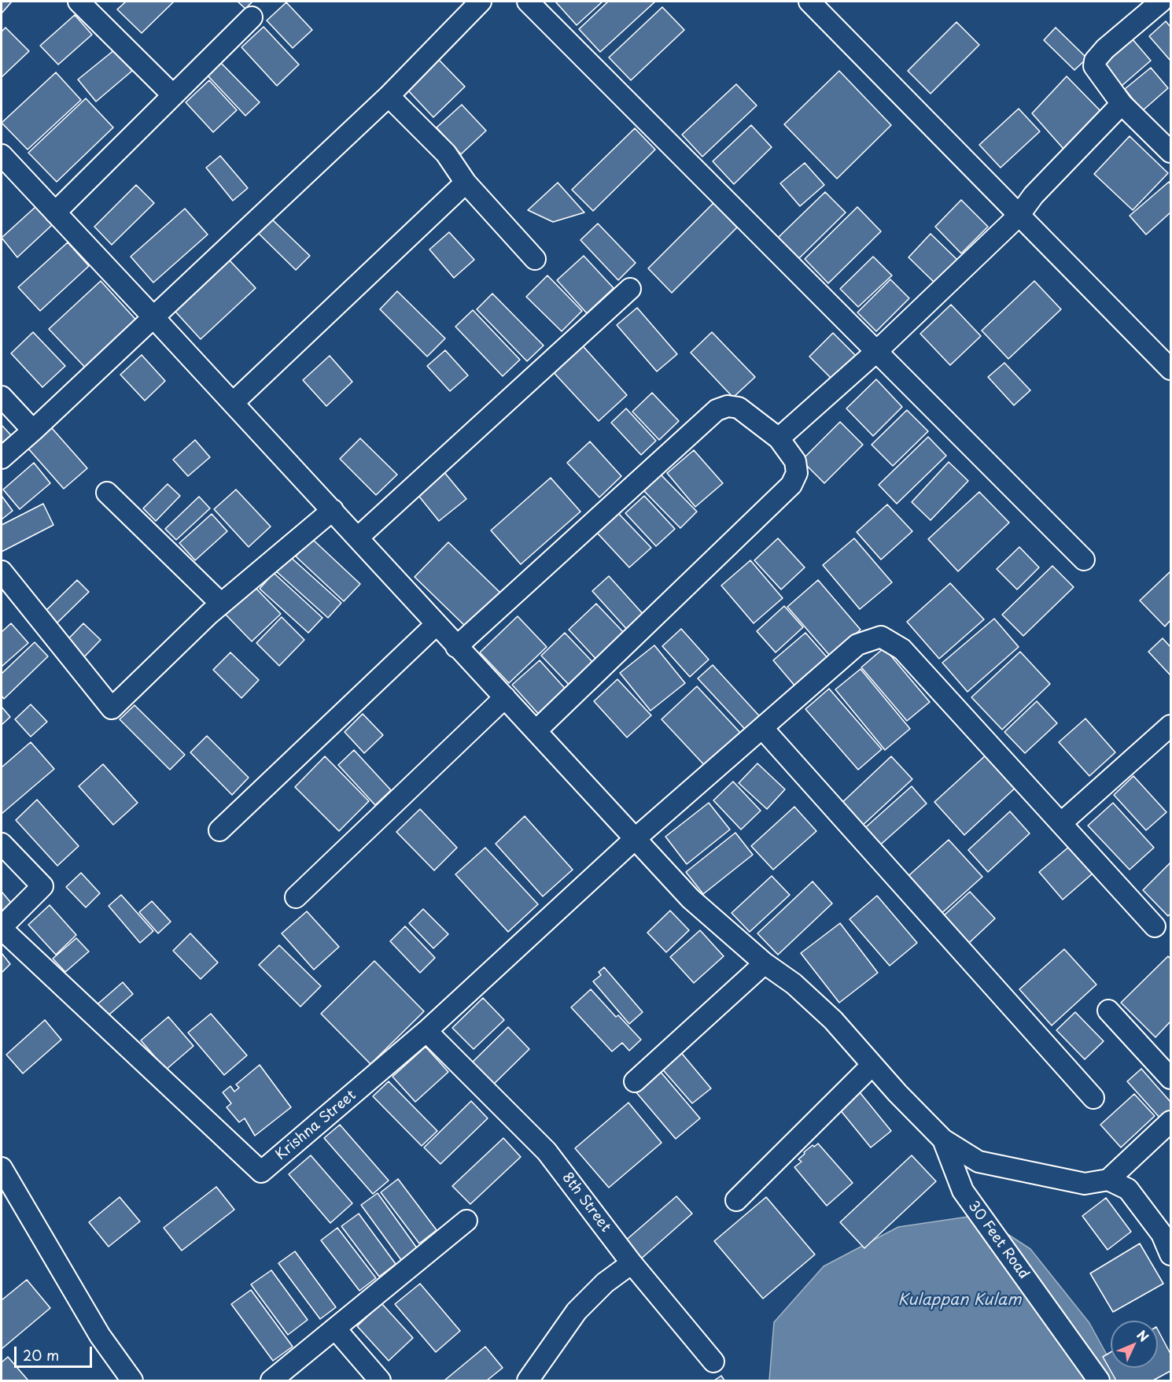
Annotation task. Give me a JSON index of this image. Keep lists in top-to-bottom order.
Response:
{
  "streets": {
    "street": ["Krishna Street", "8th Street", "30 Feet Road"]
  },
  "crossings": [
    ["Krishna Street", "8th Street"]
  ],
  "water": ["Kulappan Kulam"],
  "scale_bar": "20 m",
  "north": "top right"
}
